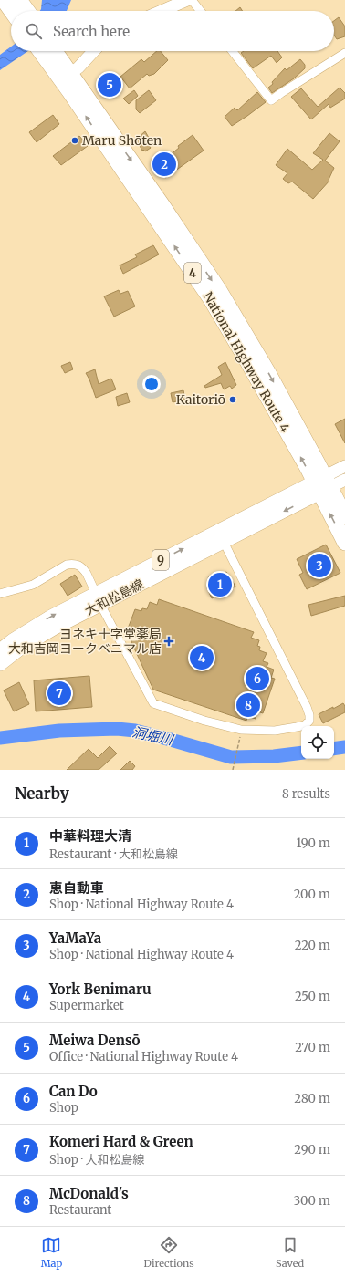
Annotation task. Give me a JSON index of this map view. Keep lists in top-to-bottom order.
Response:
{
  "streets": {
    "highway": ["4", "National Highway Route 4"],
    "main road": ["9", "大和松島線"]
  },
  "crossings": [
    ["National Highway Route 4", "大和松島線"]
  ],
  "water": ["洞堀川"],
  "places": {
    "other": ["Maru Shōten", "Kaitoriō"],
    "health": ["ヨネキ十字堂薬局 大和吉岡ヨークベニマル店"]
  },
  "page": {
    "search": "Search here",
    "pins": [
      "5",
      "2",
      "3",
      "1",
      "4",
      "6",
      "7",
      "8"
    ],
    "heading": ["Nearby", "8 results"],
    "list": [
      {
        "mark": "1",
        "name": "中華料理大清",
        "note": "Restaurant · 大和松島線",
        "value": "190 m"
      },
      {
        "mark": "2",
        "name": "恵自動車",
        "note": "Shop · National Highway Route 4",
        "value": "200 m"
      },
      {
        "mark": "3",
        "name": "YaMaYa",
        "note": "Shop · National Highway Route 4",
        "value": "220 m"
      },
      {
        "mark": "4",
        "name": "York Benimaru",
        "note": "Supermarket",
        "value": "250 m"
      },
      {
        "mark": "5",
        "name": "Meiwa Densō",
        "note": "Office · National Highway Route 4",
        "value": "270 m"
      },
      {
        "mark": "6",
        "name": "Can Do",
        "note": "Shop",
        "value": "280 m"
      },
      {
        "mark": "7",
        "name": "Komeri Hard & Green",
        "note": "Shop · 大和松島線",
        "value": "290 m"
      },
      {
        "mark": "8",
        "name": "McDonald's",
        "note": "Restaurant",
        "value": "300 m"
      }
    ],
    "nav": ["Map", "Directions", "Saved"]
  }
}
